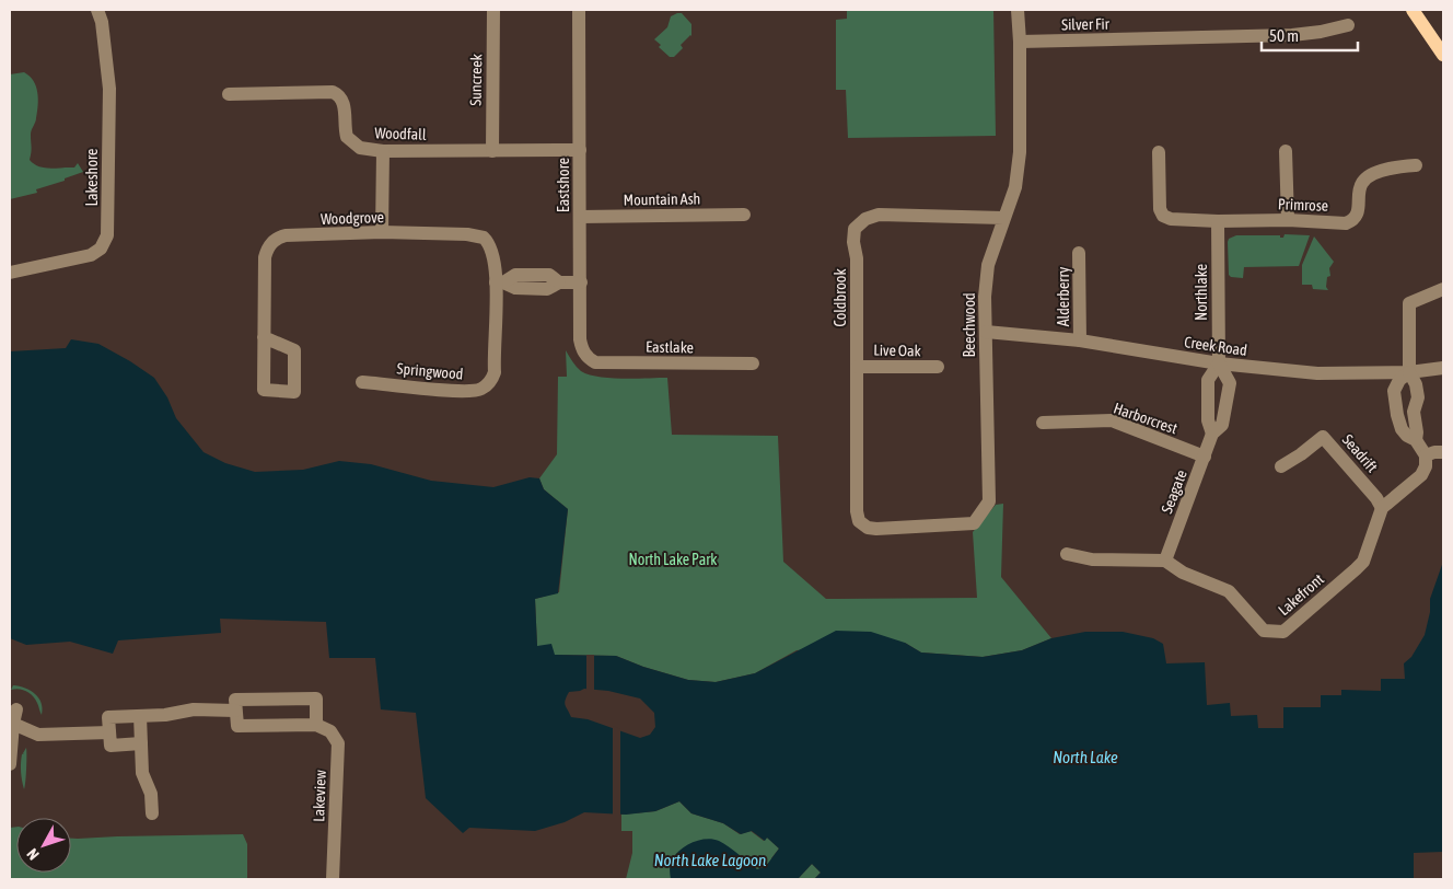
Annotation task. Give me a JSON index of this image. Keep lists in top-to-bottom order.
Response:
{
  "streets": {
    "street": [
      "Silver Fir",
      "Suncreek",
      "Woodfall",
      "Lakeshore",
      "Eastshore",
      "Mountain Ash",
      "Primrose",
      "Woodgrove",
      "Northlake",
      "Alderberry",
      "Coldbrook",
      "Beechwood",
      "Creek Road",
      "Eastlake",
      "Live Oak",
      "Springwood",
      "Harborcrest",
      "Seadrift",
      "Seagate",
      "Lakefront",
      "Lakeview"
    ]
  },
  "crossings": [
    ["Silver Fir", "Beechwood"],
    ["Suncreek", "Woodfall"],
    ["Woodfall", "Eastshore"],
    ["Eastshore", "Mountain Ash"],
    ["Eastshore", "Eastlake"],
    ["Primrose", "Northlake"],
    ["Woodgrove", "Springwood"],
    ["Northlake", "Creek Road"],
    ["Northlake", "Seagate"],
    ["Alderberry", "Creek Road"],
    ["Coldbrook", "Beechwood"],
    ["Coldbrook", "Live Oak"],
    ["Beechwood", "Creek Road"],
    ["Creek Road", "Seagate"],
    ["Harborcrest", "Seagate"],
    ["Seadrift", "Lakefront"],
    ["Seagate", "Lakefront"]
  ],
  "water": ["North Lake", "North Lake Lagoon"],
  "parks": ["North Lake Park"],
  "scale_bar": "50 m",
  "north": "bottom left"
}
